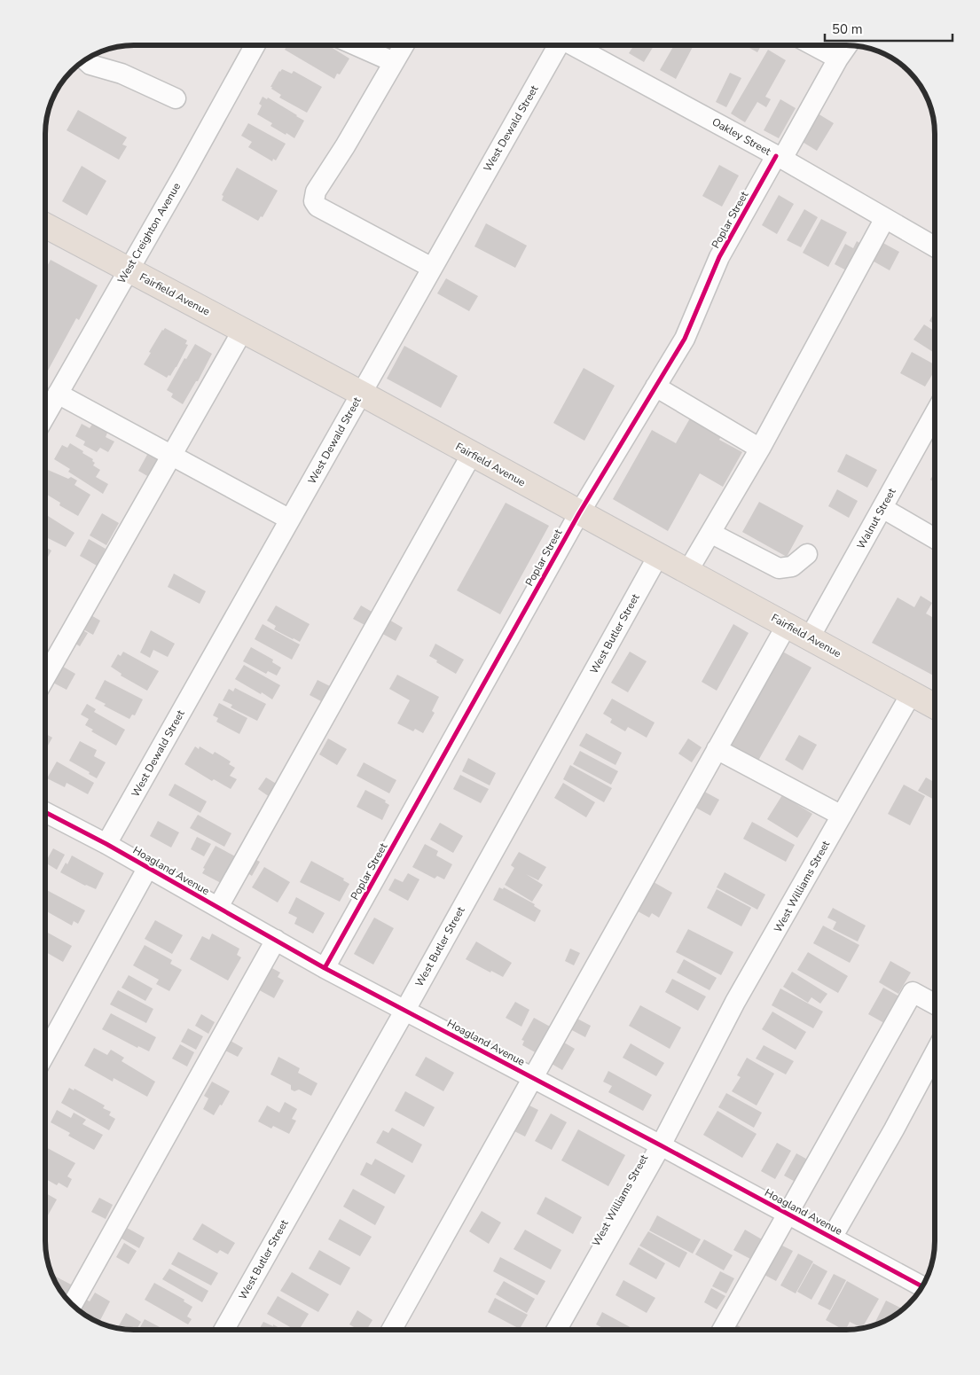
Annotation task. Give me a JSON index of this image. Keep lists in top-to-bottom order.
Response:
{
  "streets": {
    "main road": ["Fairfield Avenue"],
    "street": [
      "West Dewald Street",
      "Oakley Street",
      "Poplar Street",
      "West Creighton Avenue",
      "Walnut Street",
      "West Butler Street",
      "Hoagland Avenue",
      "West Williams Street"
    ]
  },
  "crossings": [
    ["West Dewald Street", "Fairfield Avenue"],
    ["West Dewald Street", "Hoagland Avenue"],
    ["Oakley Street", "Poplar Street"],
    ["Poplar Street", "Fairfield Avenue"],
    ["Poplar Street", "Hoagland Avenue"],
    ["West Creighton Avenue", "Fairfield Avenue"],
    ["Fairfield Avenue", "Walnut Street"],
    ["Fairfield Avenue", "West Butler Street"],
    ["Fairfield Avenue", "West Williams Street"],
    ["West Butler Street", "Hoagland Avenue"],
    ["Hoagland Avenue", "West Williams Street"]
  ],
  "scale_bar": "50 m"
}
